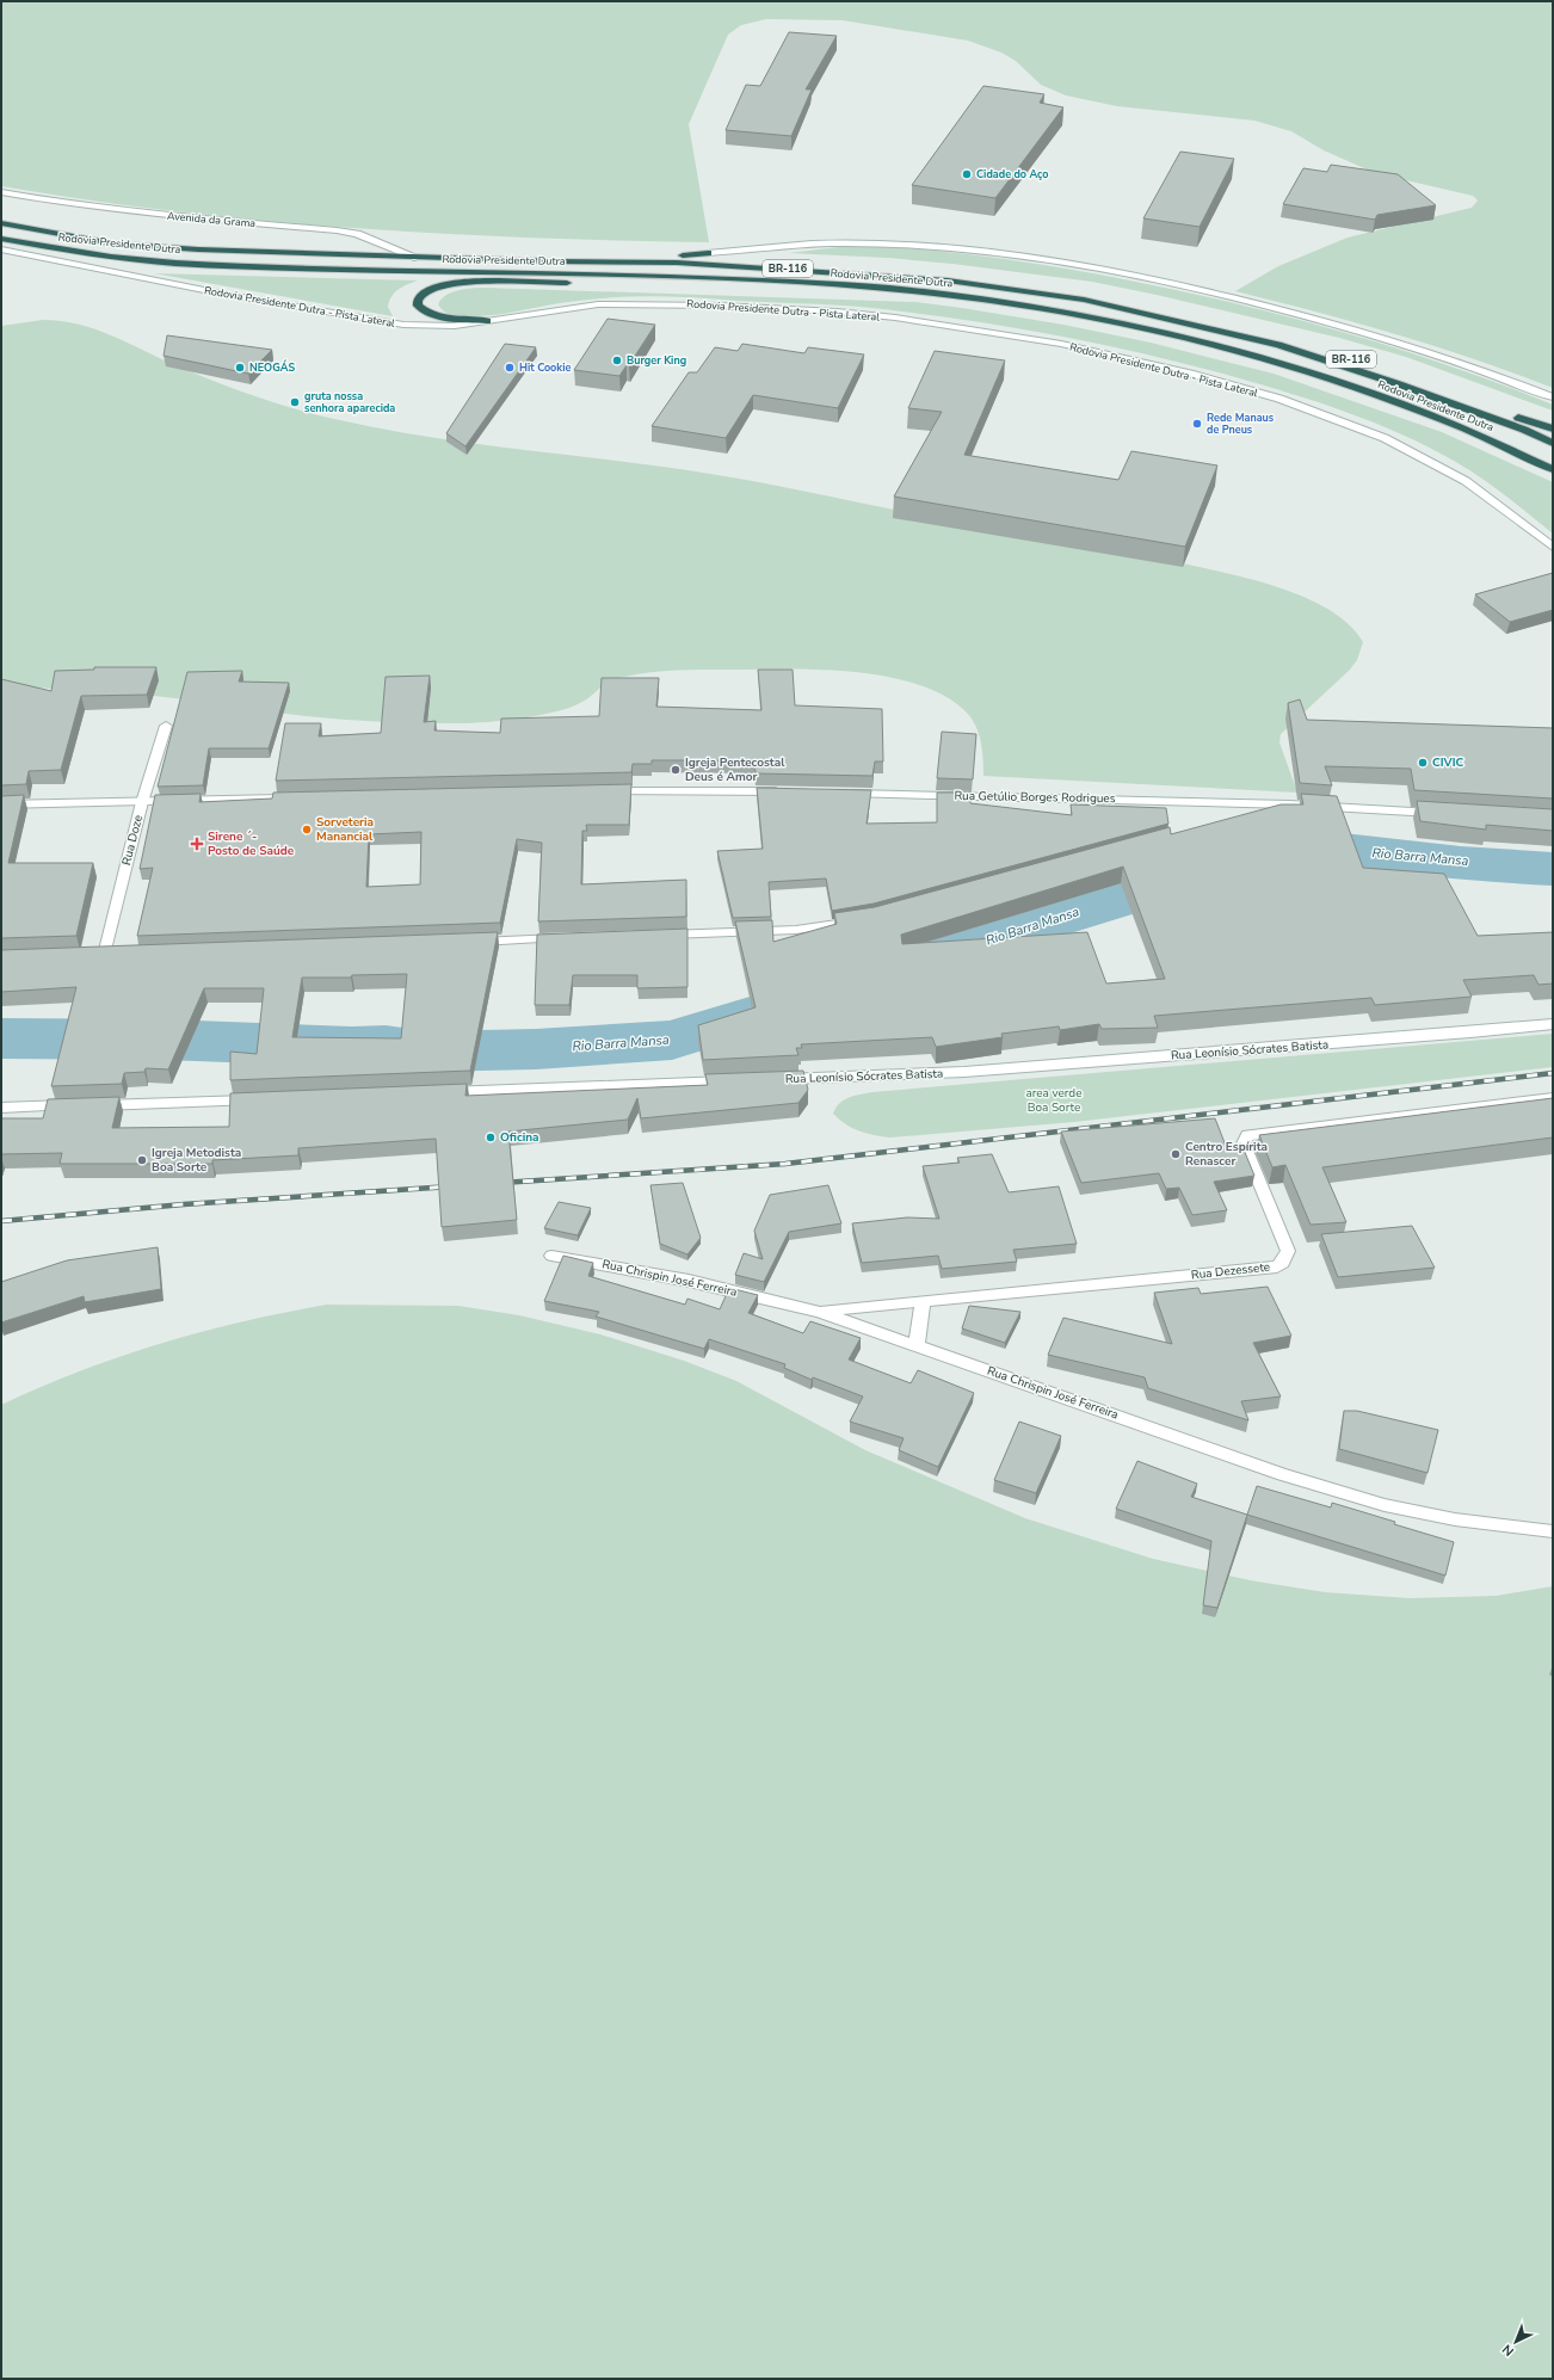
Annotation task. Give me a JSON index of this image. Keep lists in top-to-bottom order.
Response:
{
  "streets": {
    "highway": ["Rodovia Presidente Dutra", "BR-116"],
    "street": [
      "Avenida da Grama",
      "Rodovia Presidente Dutra - Pista Lateral",
      "Rua Getúlio Borges Rodrigues",
      "Rua Doze",
      "Rua Leonísio Sócrates Batista",
      "Rua Dezessete",
      "Rua Chrispin José Ferreira"
    ]
  },
  "crossings": [
    ["Avenida da Grama", "Rodovia Presidente Dutra"],
    ["Rodovia Presidente Dutra", "BR-116"],
    ["BR-116", "Rodovia Presidente Dutra - Pista Lateral"],
    ["Rua Dezessete", "Rua Chrispin José Ferreira"]
  ],
  "water": ["Rio Barra Mansa"],
  "parks": ["area verde Boa Sorte"],
  "places": {
    "other": [
      "Cidade do Aço",
      "Burger King",
      "NEOGÁS",
      "Hit Cookie",
      "gruta nossa senhora aparecida",
      "Rede Manaus de Pneus",
      "CIVIC",
      "Igreja Pentecostal Deus é Amor",
      "Sorveteria Manancial",
      "Oficina",
      "Centro Espírita Renascer",
      "Igreja Metodista Boa Sorte"
    ],
    "health": ["Sirene ´- Posto de Saúde"]
  },
  "north": "bottom left"
}
